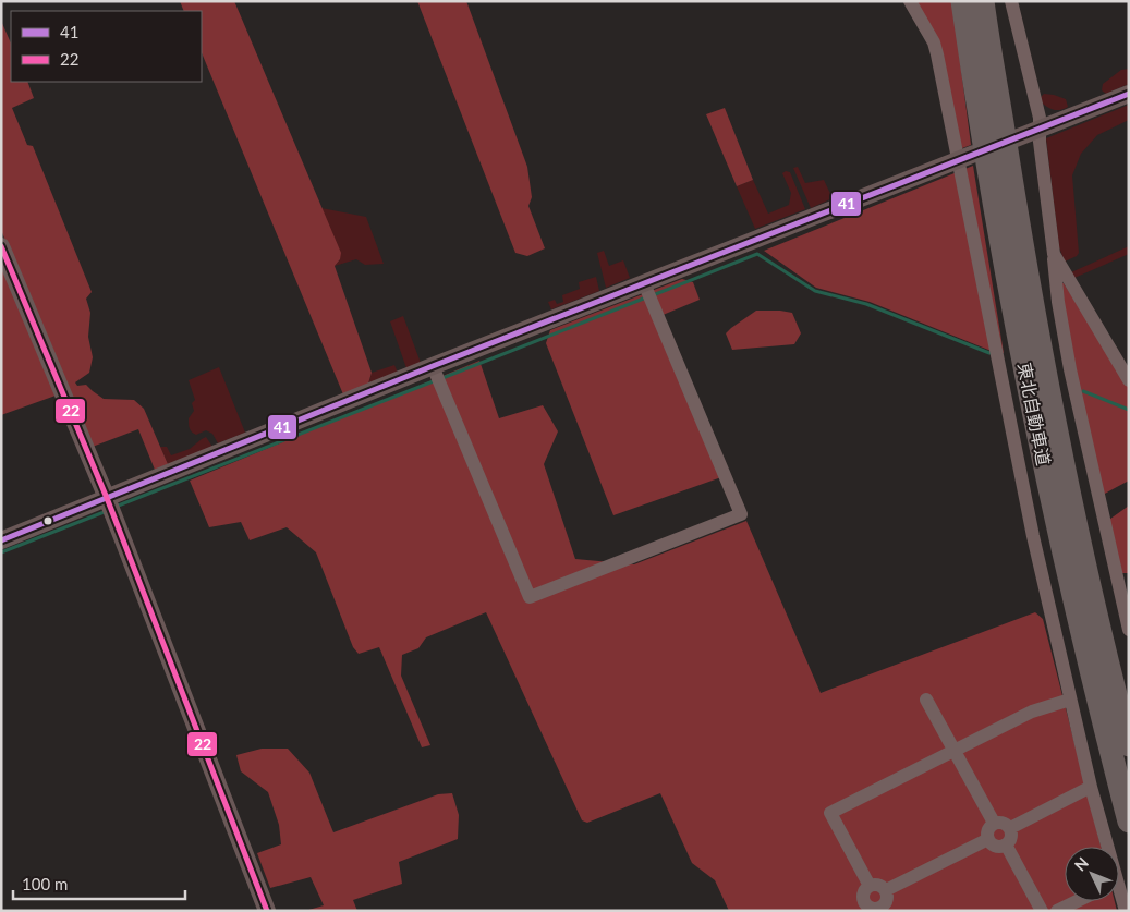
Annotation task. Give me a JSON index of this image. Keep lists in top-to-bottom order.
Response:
{
  "streets": {
    "highway": ["東北自動車道"]
  },
  "lines": ["transit line 41", "transit line 22"],
  "legend": ["41", "22"],
  "scale_bar": "100 m",
  "north": "top left"
}
